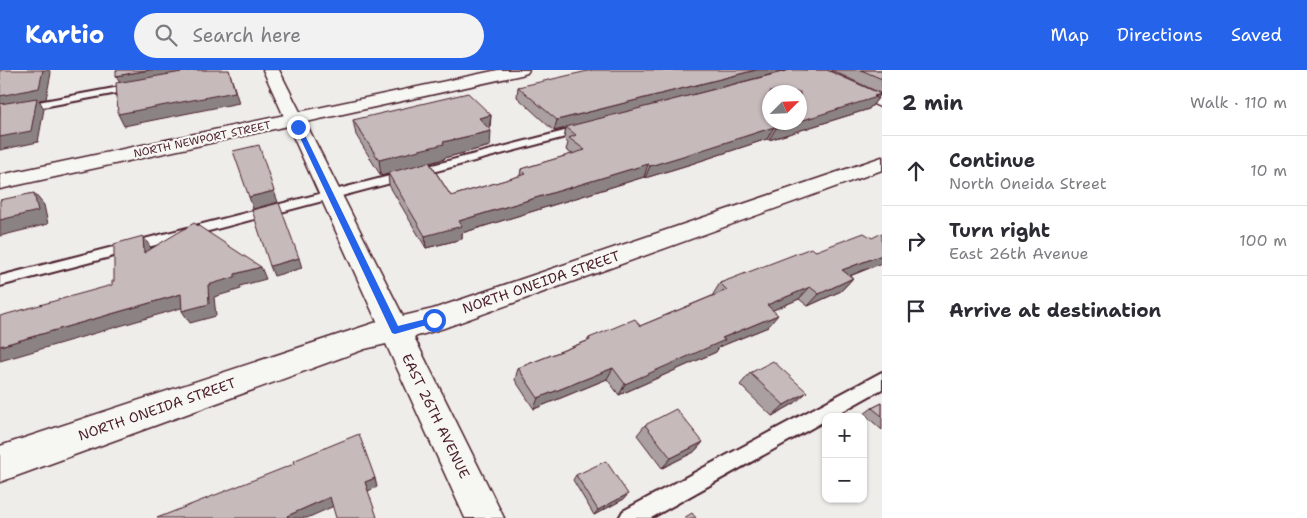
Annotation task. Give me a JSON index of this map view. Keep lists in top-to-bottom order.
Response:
{
  "streets": {
    "street": ["NORTH NEWPORT STREET", "NORTH ONEIDA STREET", "EAST 26TH AVENUE"]
  },
  "crossings": [
    ["NORTH NEWPORT STREET", "EAST 26TH AVENUE"],
    ["NORTH ONEIDA STREET", "EAST 26TH AVENUE"]
  ],
  "north": "top right",
  "page": {
    "header": "Kartio",
    "search": "Search here",
    "nav": ["Map", "Directions", "Saved"],
    "heading": ["2 min", "Walk · 110 m"],
    "list": [
      ["Continue", "North Oneida Street", "10 m"],
      ["Turn right", "East 26th Avenue", "100 m"],
      "Arrive at destination"
    ],
    "map_buttons": ["+", "−"]
  }
}
